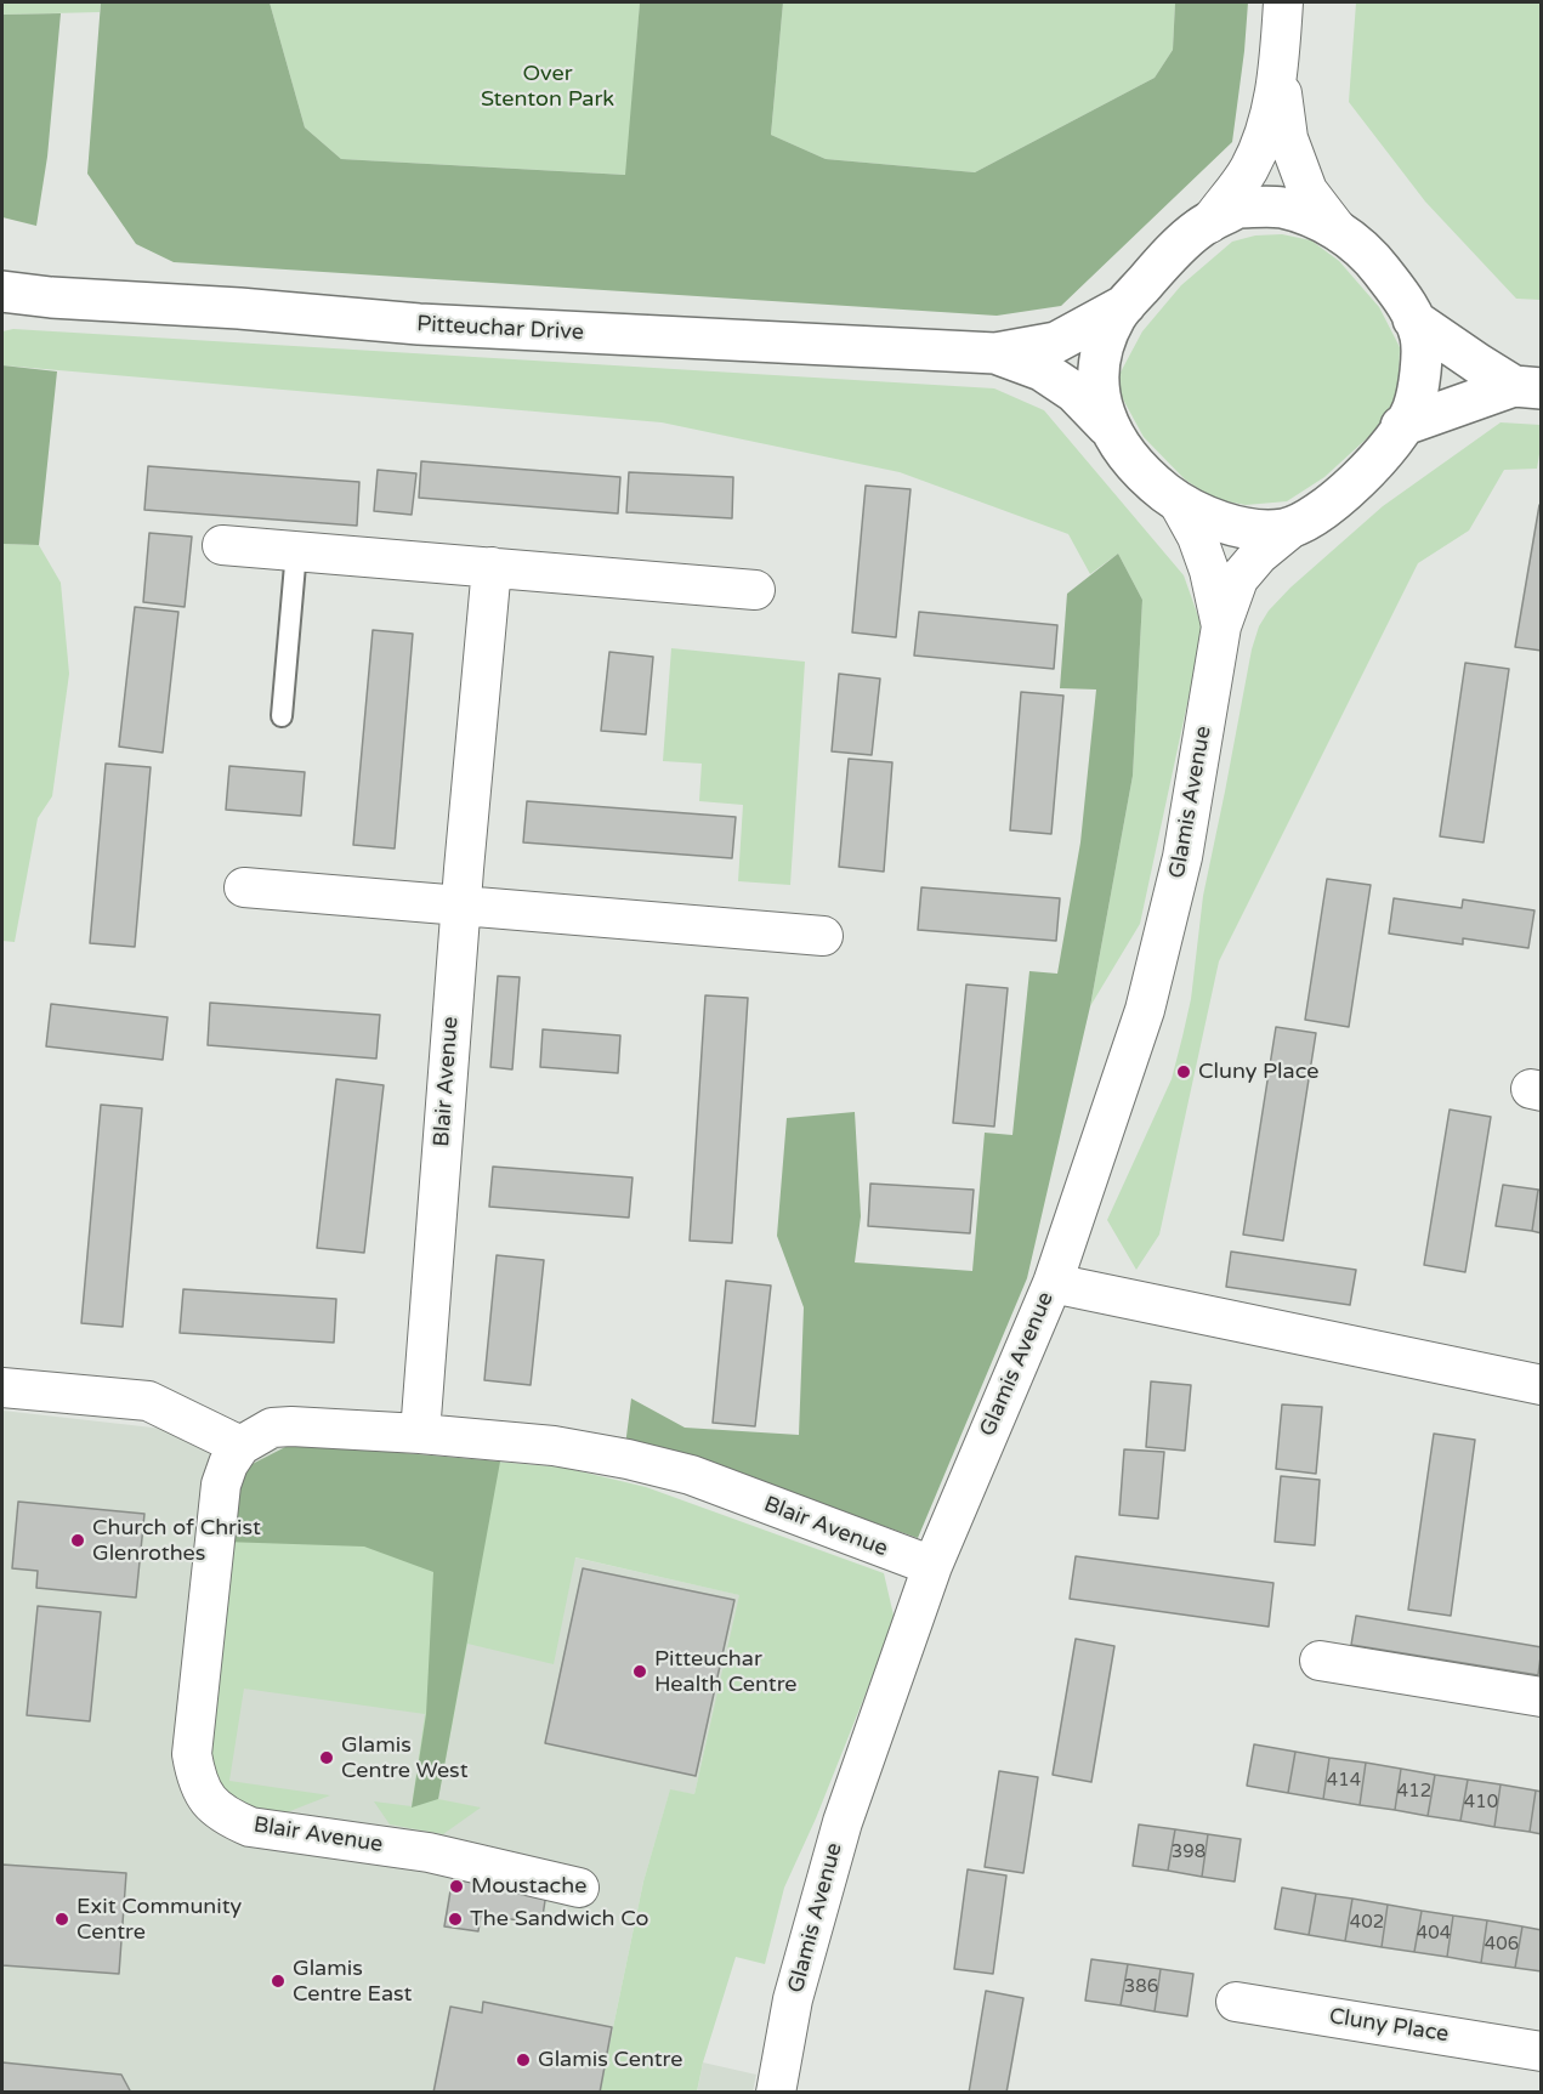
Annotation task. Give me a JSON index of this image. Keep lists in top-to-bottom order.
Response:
{
  "streets": {
    "street": [
      "Pitteuchar Drive",
      "Glamis Avenue",
      "Blair Avenue",
      "Cluny Place"
    ]
  },
  "crossings": [
    ["Glamis Avenue", "Blair Avenue"]
  ],
  "parks": ["Over Stenton Park"],
  "places": [
    "Cluny Place",
    "Church of Christ Glenrothes",
    "Pitteuchar Health Centre",
    "Glamis Centre West",
    "Moustache",
    "Exit Community Centre",
    "The Sandwich Co",
    "Glamis Centre East",
    "Glamis Centre"
  ],
  "house_numbers": [
    "414",
    "412",
    "410",
    "398",
    "402",
    "404",
    "406",
    "386"
  ]
}
